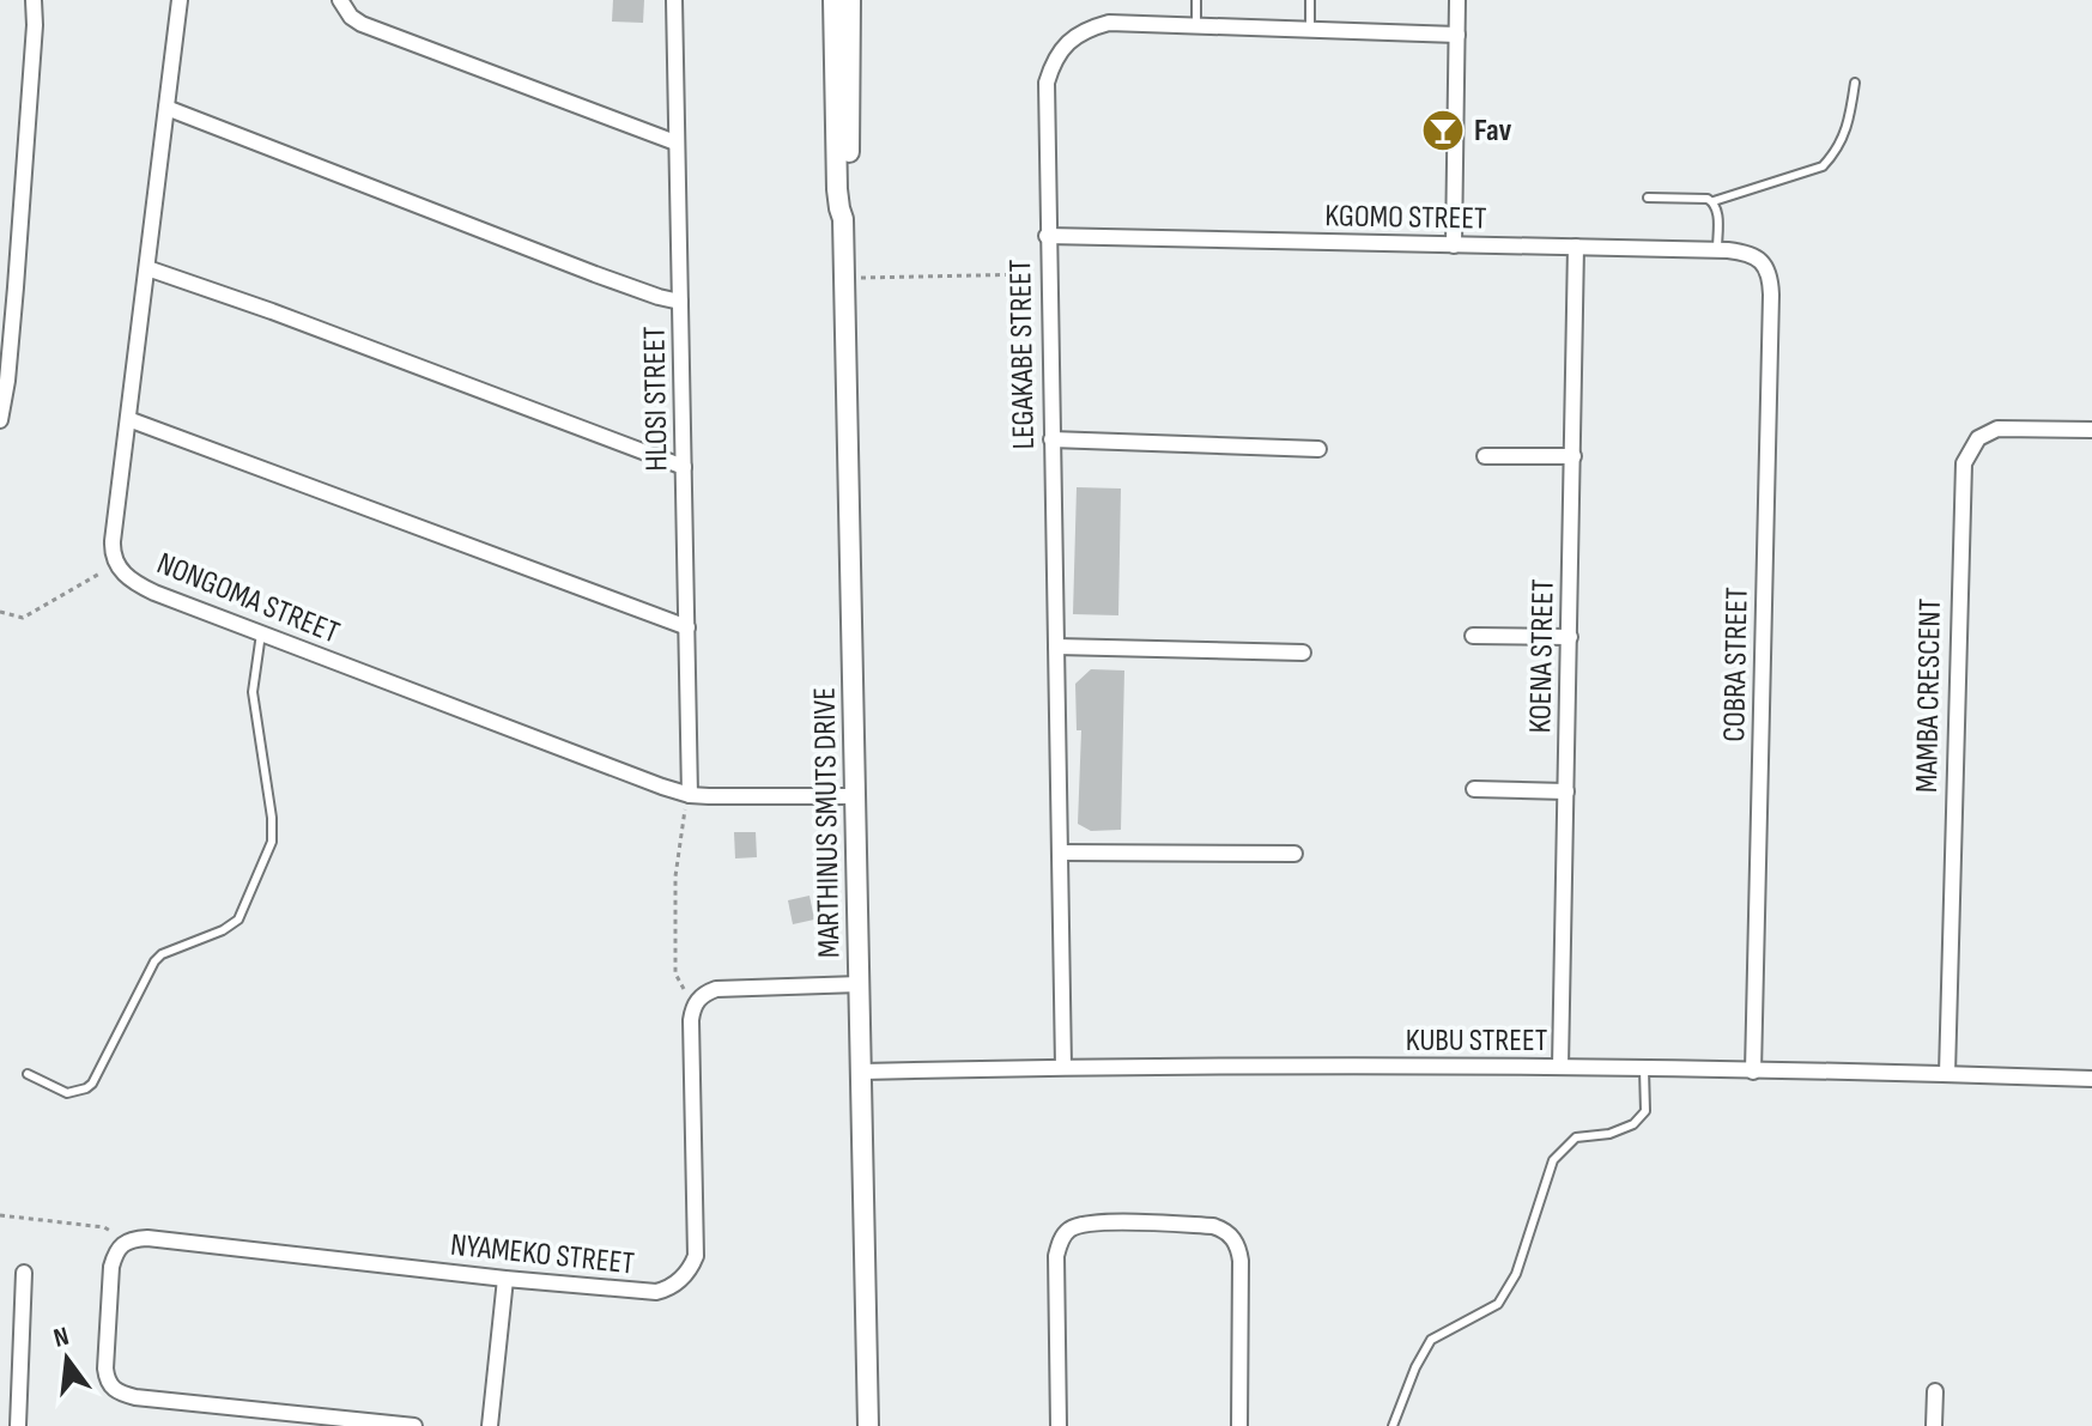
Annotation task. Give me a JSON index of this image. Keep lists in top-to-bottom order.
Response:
{
  "streets": {
    "street": [
      "KGOMO STREET",
      "LEGAKABE STREET",
      "HLOSI STREET",
      "NONGOMA STREET",
      "KOENA STREET",
      "COBRA STREET",
      "MAMBA CRESCENT",
      "MARTHINUS SMUTS DRIVE",
      "KUBU STREET",
      "NYAMEKO STREET"
    ]
  },
  "crossings": [
    ["KGOMO STREET", "LEGAKABE STREET"],
    ["KGOMO STREET", "KOENA STREET"],
    ["KGOMO STREET", "COBRA STREET"],
    ["LEGAKABE STREET", "KUBU STREET"],
    ["HLOSI STREET", "NONGOMA STREET"],
    ["NONGOMA STREET", "MARTHINUS SMUTS DRIVE"],
    ["KOENA STREET", "KUBU STREET"],
    ["COBRA STREET", "KUBU STREET"],
    ["MAMBA CRESCENT", "KUBU STREET"],
    ["MARTHINUS SMUTS DRIVE", "KUBU STREET"]
  ],
  "places": {
    "bar": ["Fav"]
  },
  "north": "top"
}
